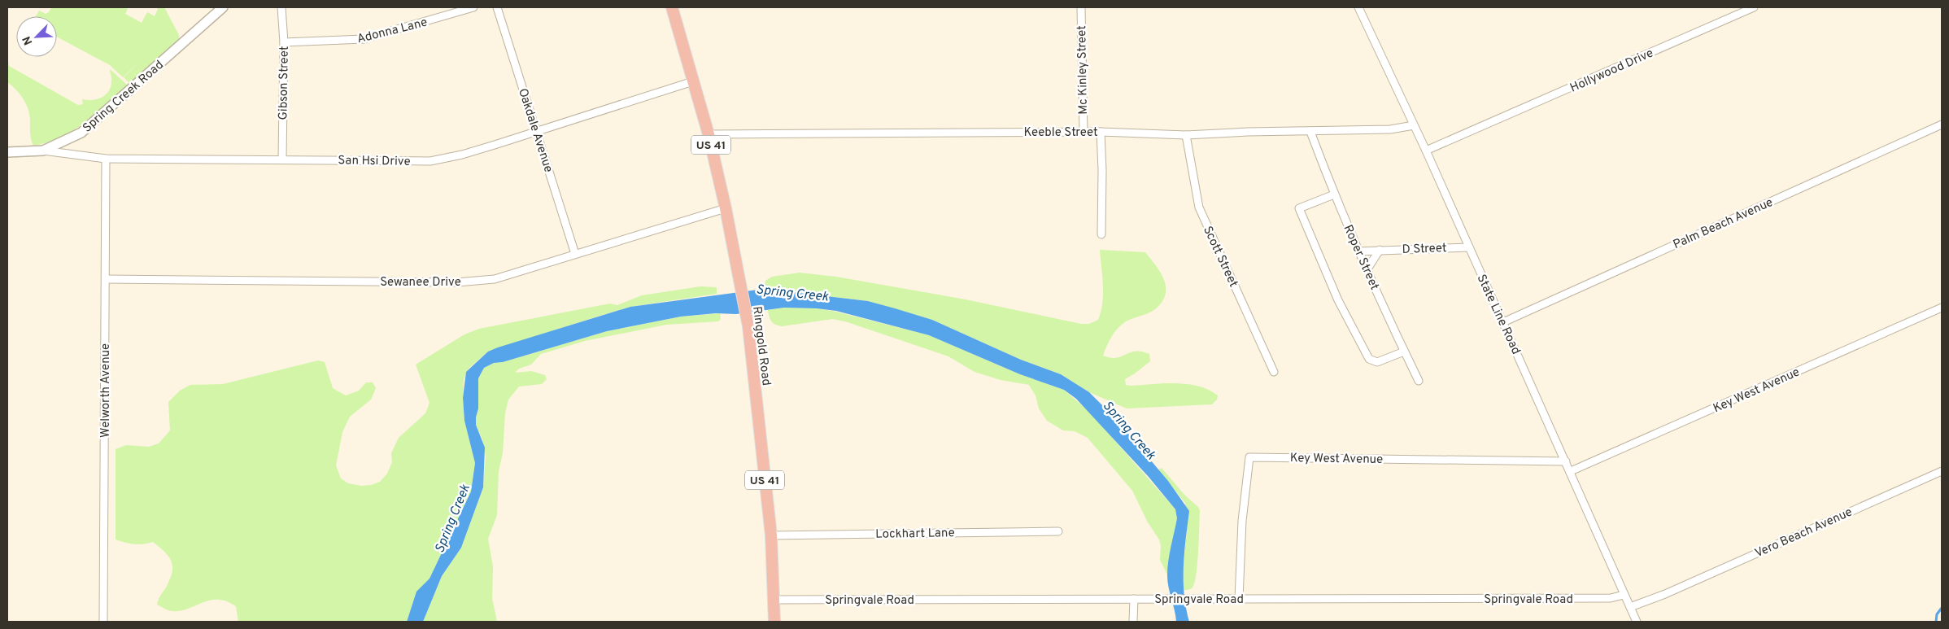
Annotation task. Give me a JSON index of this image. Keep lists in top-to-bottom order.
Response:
{
  "streets": {
    "main road": ["US 41", "Ringgold Road"],
    "street": [
      "Adonna Lane",
      "Mc Kinley Street",
      "Hollywood Drive",
      "Gibson Street",
      "Spring Creek Road",
      "Oakdale Avenue",
      "Keeble Street",
      "San Hsi Drive",
      "Palm Beach Avenue",
      "D Street",
      "Scott Street",
      "Roper Street",
      "Sewanee Drive",
      "State Line Road",
      "Key West Avenue",
      "Welworth Avenue",
      "Vero Beach Avenue",
      "Lockhart Lane",
      "Springvale Road"
    ]
  },
  "crossings": [
    ["Adonna Lane", "Gibson Street"],
    ["Mc Kinley Street", "Keeble Street"],
    ["Hollywood Drive", "State Line Road"],
    ["Gibson Street", "San Hsi Drive"],
    ["Spring Creek Road", "San Hsi Drive"],
    ["Oakdale Avenue", "San Hsi Drive"],
    ["Oakdale Avenue", "Sewanee Drive"],
    ["Keeble Street", "Scott Street"],
    ["Keeble Street", "Roper Street"],
    ["Keeble Street", "State Line Road"],
    ["Keeble Street", "Ringgold Road"],
    ["San Hsi Drive", "Ringgold Road"],
    ["San Hsi Drive", "Welworth Avenue"],
    ["Palm Beach Avenue", "State Line Road"],
    ["D Street", "Roper Street"],
    ["D Street", "State Line Road"],
    ["Sewanee Drive", "Ringgold Road"],
    ["Sewanee Drive", "Welworth Avenue"],
    ["State Line Road", "Key West Avenue"],
    ["State Line Road", "Vero Beach Avenue"],
    ["State Line Road", "Springvale Road"],
    ["Ringgold Road", "Lockhart Lane"],
    ["Ringgold Road", "Springvale Road"],
    ["Key West Avenue", "Springvale Road"]
  ],
  "water": ["Spring Creek"],
  "north": "bottom left"
}
